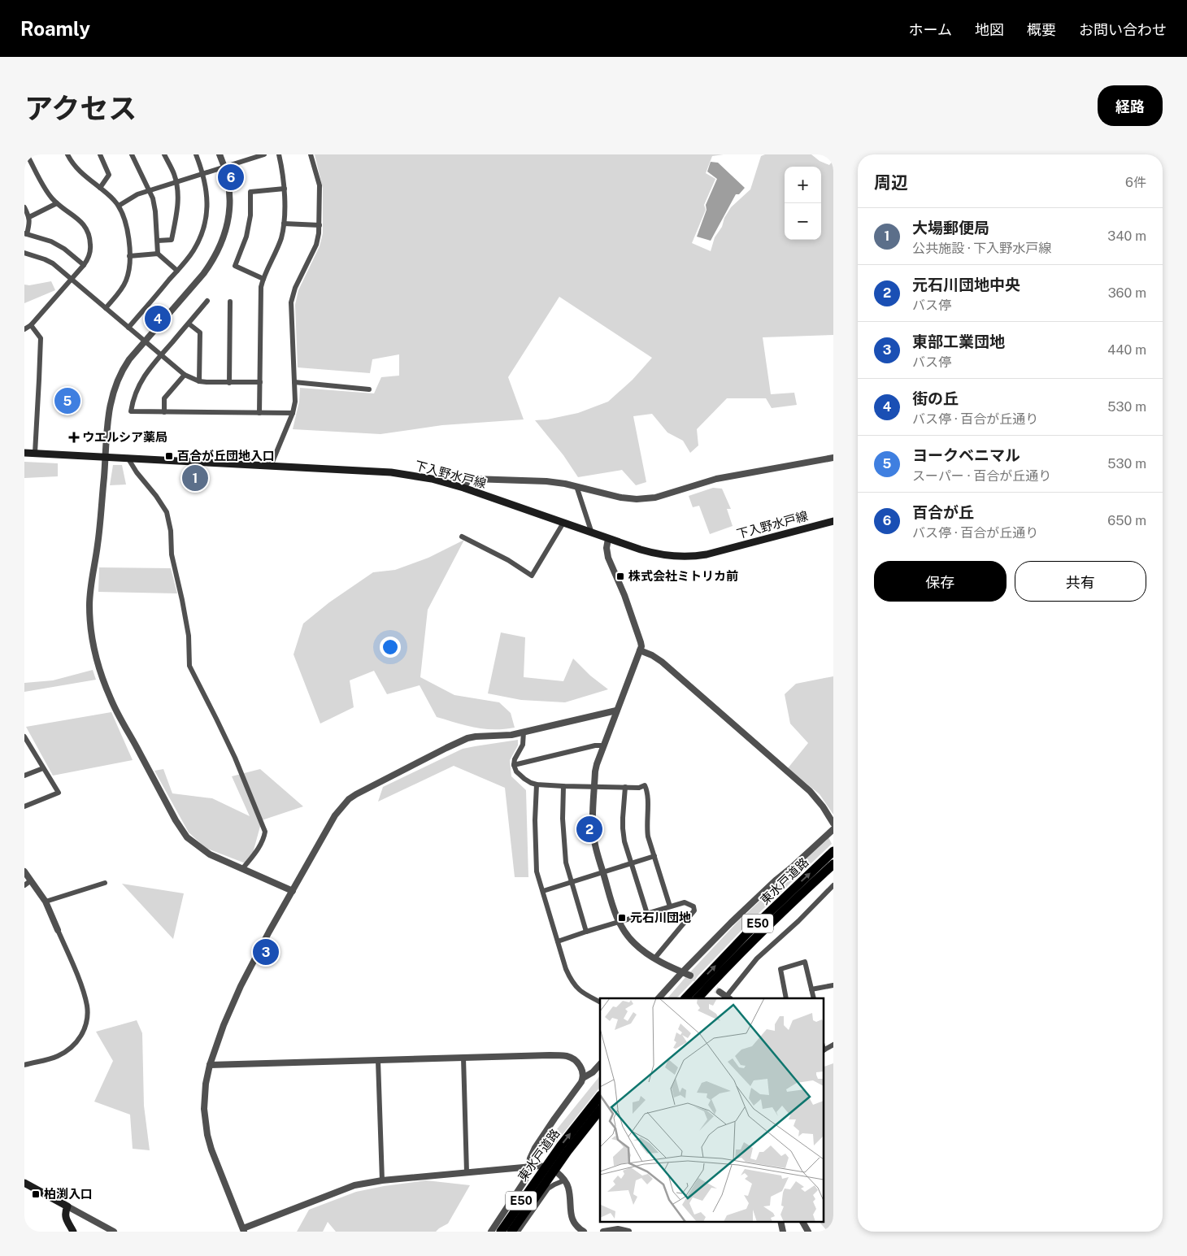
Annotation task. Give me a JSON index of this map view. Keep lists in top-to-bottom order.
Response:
{
  "streets": {
    "highway": ["東水戸道路", "E50"],
    "main road": ["下入野水戸線"]
  },
  "places": {
    "health": ["ウエルシア薬局"],
    "transit": [
      "百合が丘団地入口",
      "株式会社ミトリカ前",
      "元石川団地",
      "柏渕入口"
    ]
  },
  "page": {
    "header": "Roamly",
    "nav": [
      "ホーム",
      "地図",
      "概要",
      "お問い合わせ"
    ],
    "title": "アクセス",
    "buttons": [
      "経路",
      ["保存", "共有"]
    ],
    "heading": ["周辺", "6件"],
    "pins": [
      "6",
      "4",
      "5",
      "1",
      "2",
      "3"
    ],
    "map_buttons": ["+", "−"],
    "list": [
      {
        "mark": "1",
        "name": "大場郵便局",
        "note": "公共施設 · 下入野水戸線",
        "value": "340 m"
      },
      {
        "mark": "2",
        "name": "元石川団地中央",
        "note": "バス停",
        "value": "360 m"
      },
      {
        "mark": "3",
        "name": "東部工業団地",
        "note": "バス停",
        "value": "440 m"
      },
      {
        "mark": "4",
        "name": "街の丘",
        "note": "バス停 · 百合が丘通り",
        "value": "530 m"
      },
      {
        "mark": "5",
        "name": "ヨークベニマル",
        "note": "スーパー · 百合が丘通り",
        "value": "530 m"
      },
      {
        "mark": "6",
        "name": "百合が丘",
        "note": "バス停 · 百合が丘通り",
        "value": "650 m"
      }
    ]
  }
}
